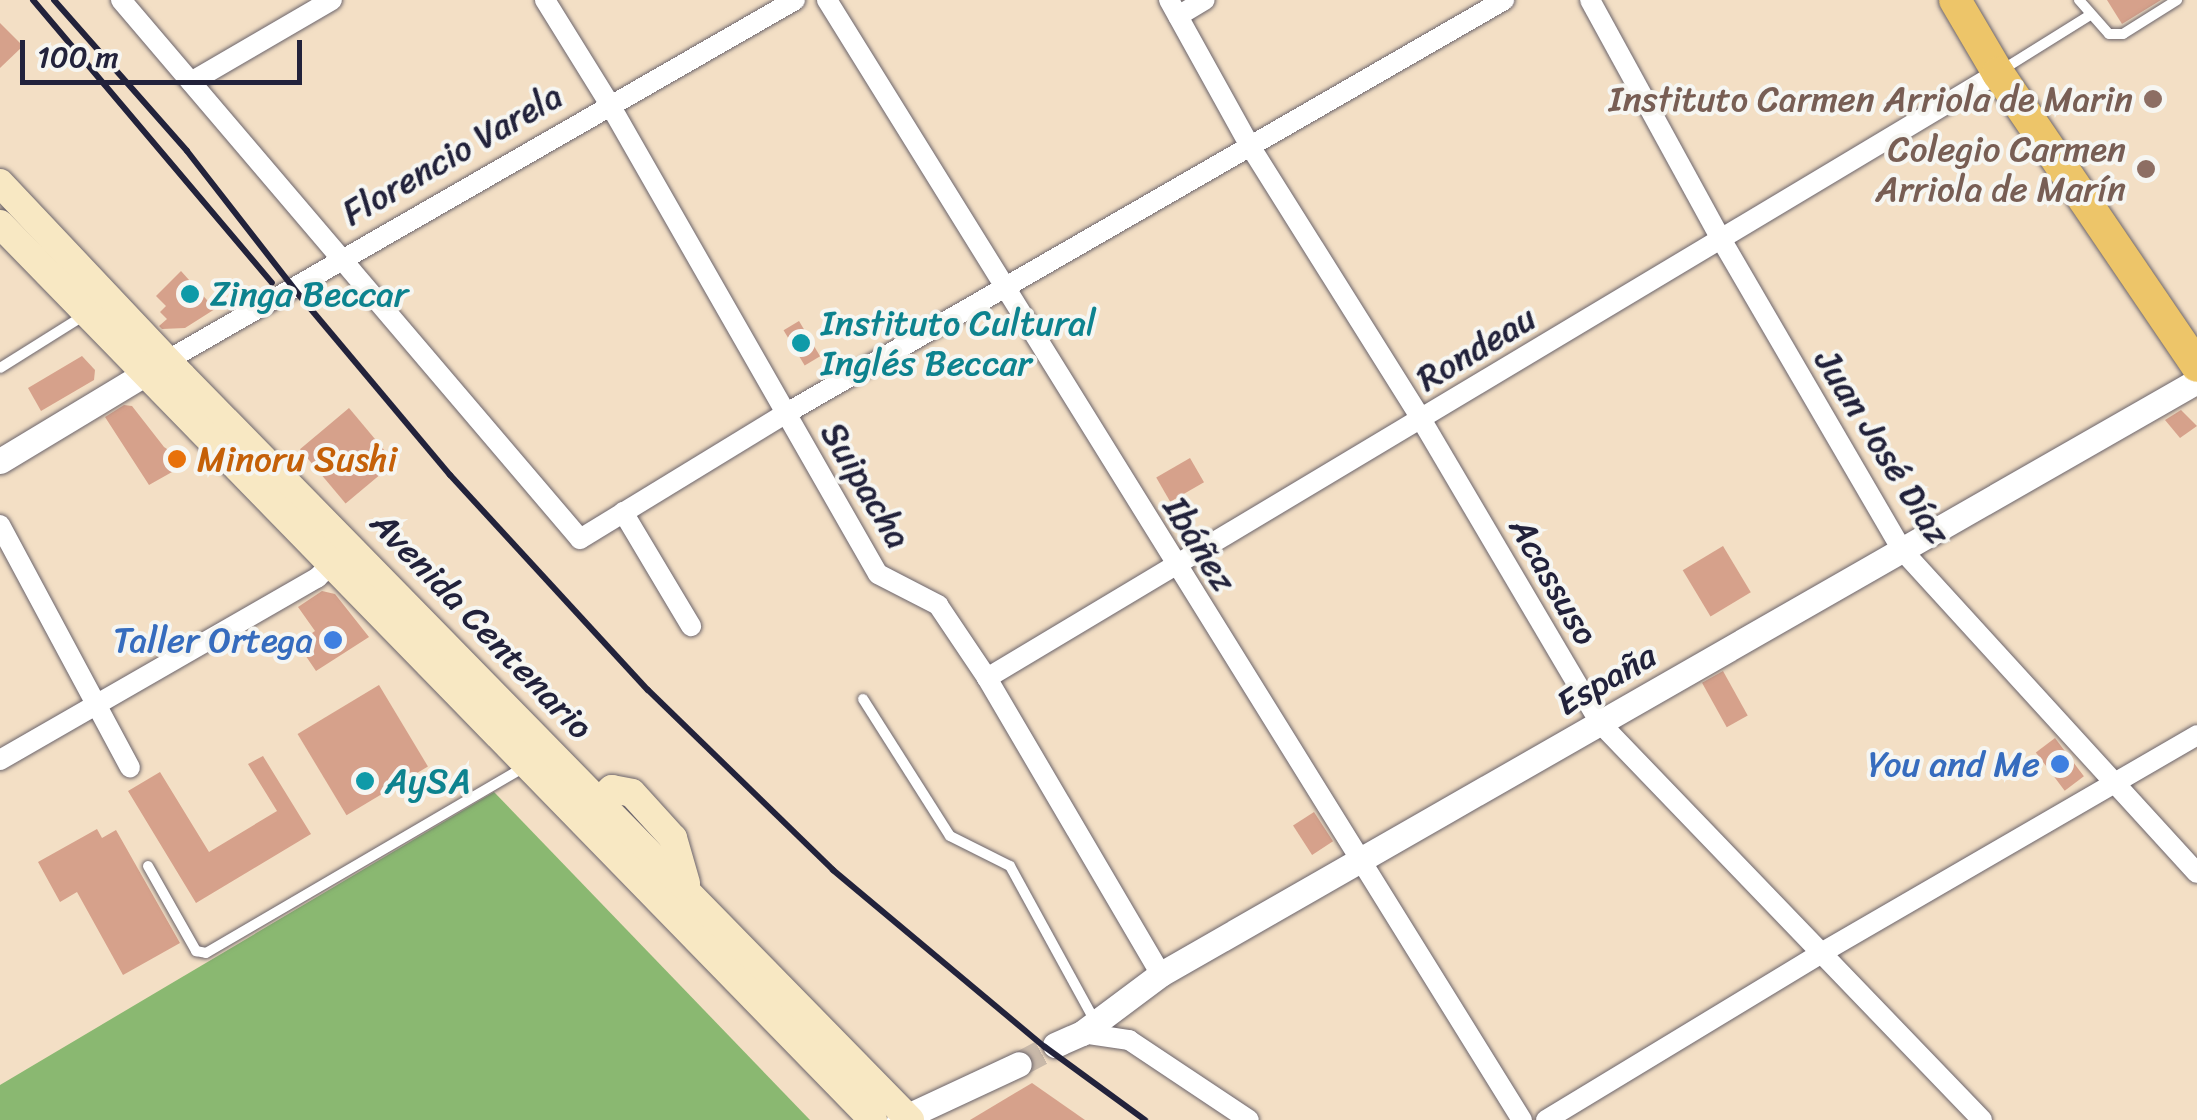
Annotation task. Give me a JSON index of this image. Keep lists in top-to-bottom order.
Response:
{
  "streets": {
    "main road": ["Avenida Centenario"],
    "street": [
      "Florencio Varela",
      "Rondeau",
      "Juan José Díaz",
      "Suipacha",
      "Ibáñez",
      "Acassuso",
      "España"
    ]
  },
  "crossings": [
    ["Florencio Varela", "Suipacha"],
    ["Florencio Varela", "Avenida Centenario"],
    ["Rondeau", "Juan José Díaz"],
    ["Rondeau", "Suipacha"],
    ["Rondeau", "Ibáñez"],
    ["Rondeau", "Acassuso"],
    ["Juan José Díaz", "España"],
    ["Suipacha", "España"],
    ["Ibáñez", "España"],
    ["Acassuso", "España"]
  ],
  "places": [
    "Instituto Carmen Arriola de Marin",
    "Colegio Carmen Arriola de Marín",
    "Zinga Beccar",
    "Instituto Cultural Inglés Beccar",
    "Minoru Sushi",
    "Taller Ortega",
    "You and Me",
    "AySA"
  ],
  "scale_bar": "100 m"
}
